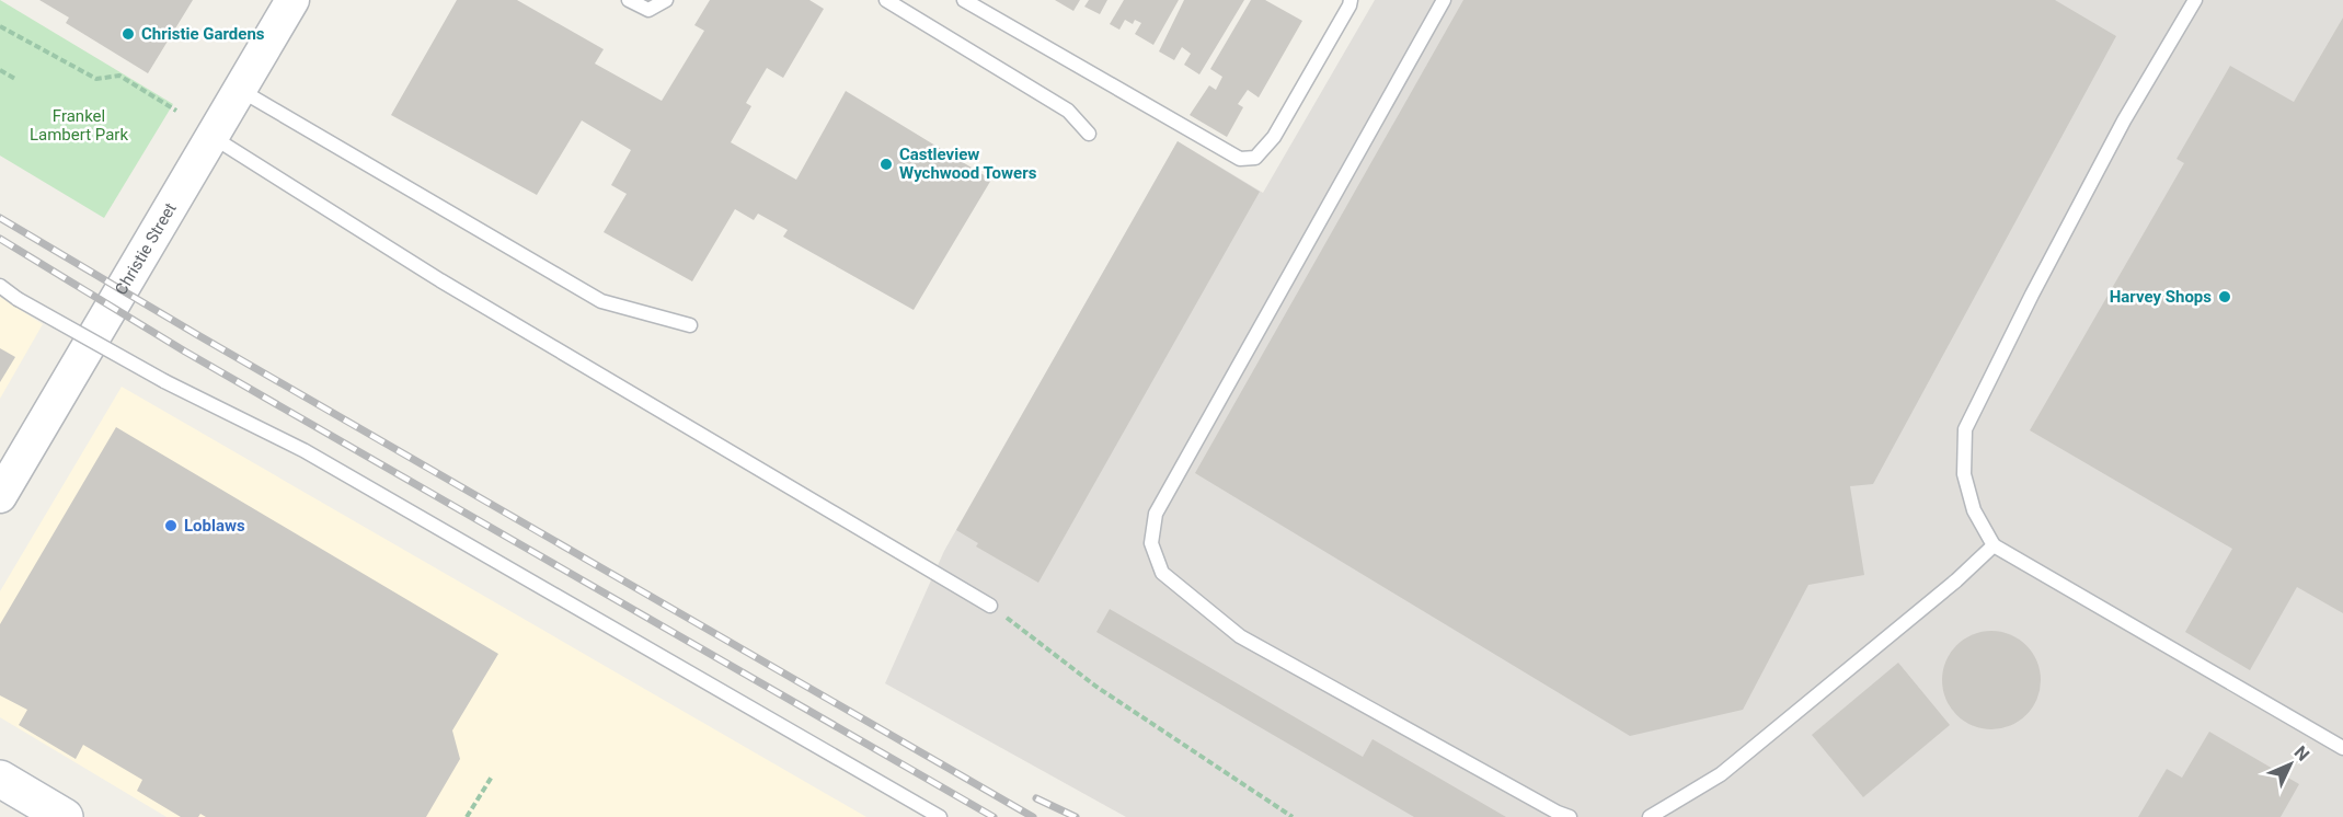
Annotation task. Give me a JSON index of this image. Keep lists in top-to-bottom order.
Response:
{
  "streets": {
    "street": ["Christie Street"]
  },
  "parks": ["Frankel Lambert Park"],
  "places": [
    "Christie Gardens",
    "Castleview Wychwood Towers",
    "Harvey Shops",
    "Loblaws"
  ],
  "north": "top right"
}
